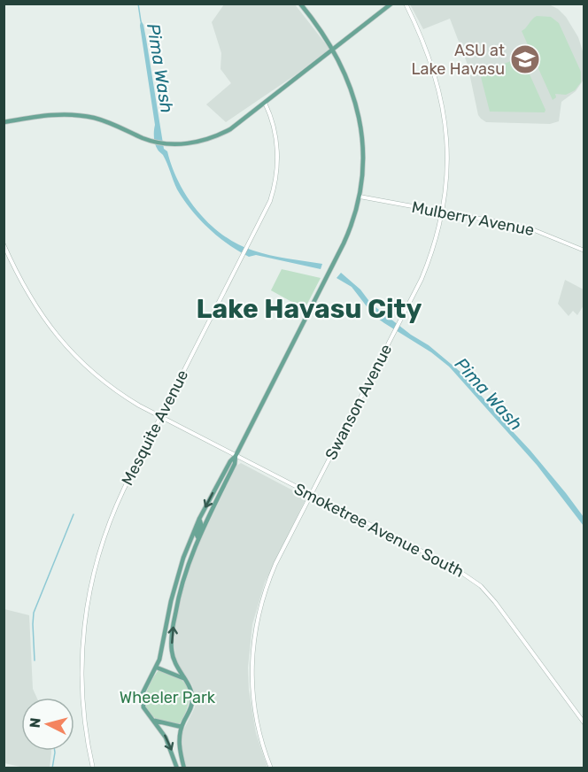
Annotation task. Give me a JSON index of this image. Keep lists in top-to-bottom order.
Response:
{
  "streets": {
    "street": [
      "Mulberry Avenue",
      "Swanson Avenue",
      "Mesquite Avenue",
      "Smoketree Avenue South"
    ]
  },
  "crossings": [
    ["Mulberry Avenue", "Swanson Avenue"],
    ["Swanson Avenue", "Smoketree Avenue South"],
    ["Mesquite Avenue", "Smoketree Avenue South"]
  ],
  "districts": ["Lake Havasu City"],
  "water": ["Pima Wash"],
  "parks": ["Wheeler Park"],
  "places": {
    "school or university": ["ASU at Lake Havasu"]
  },
  "north": "left"
}
